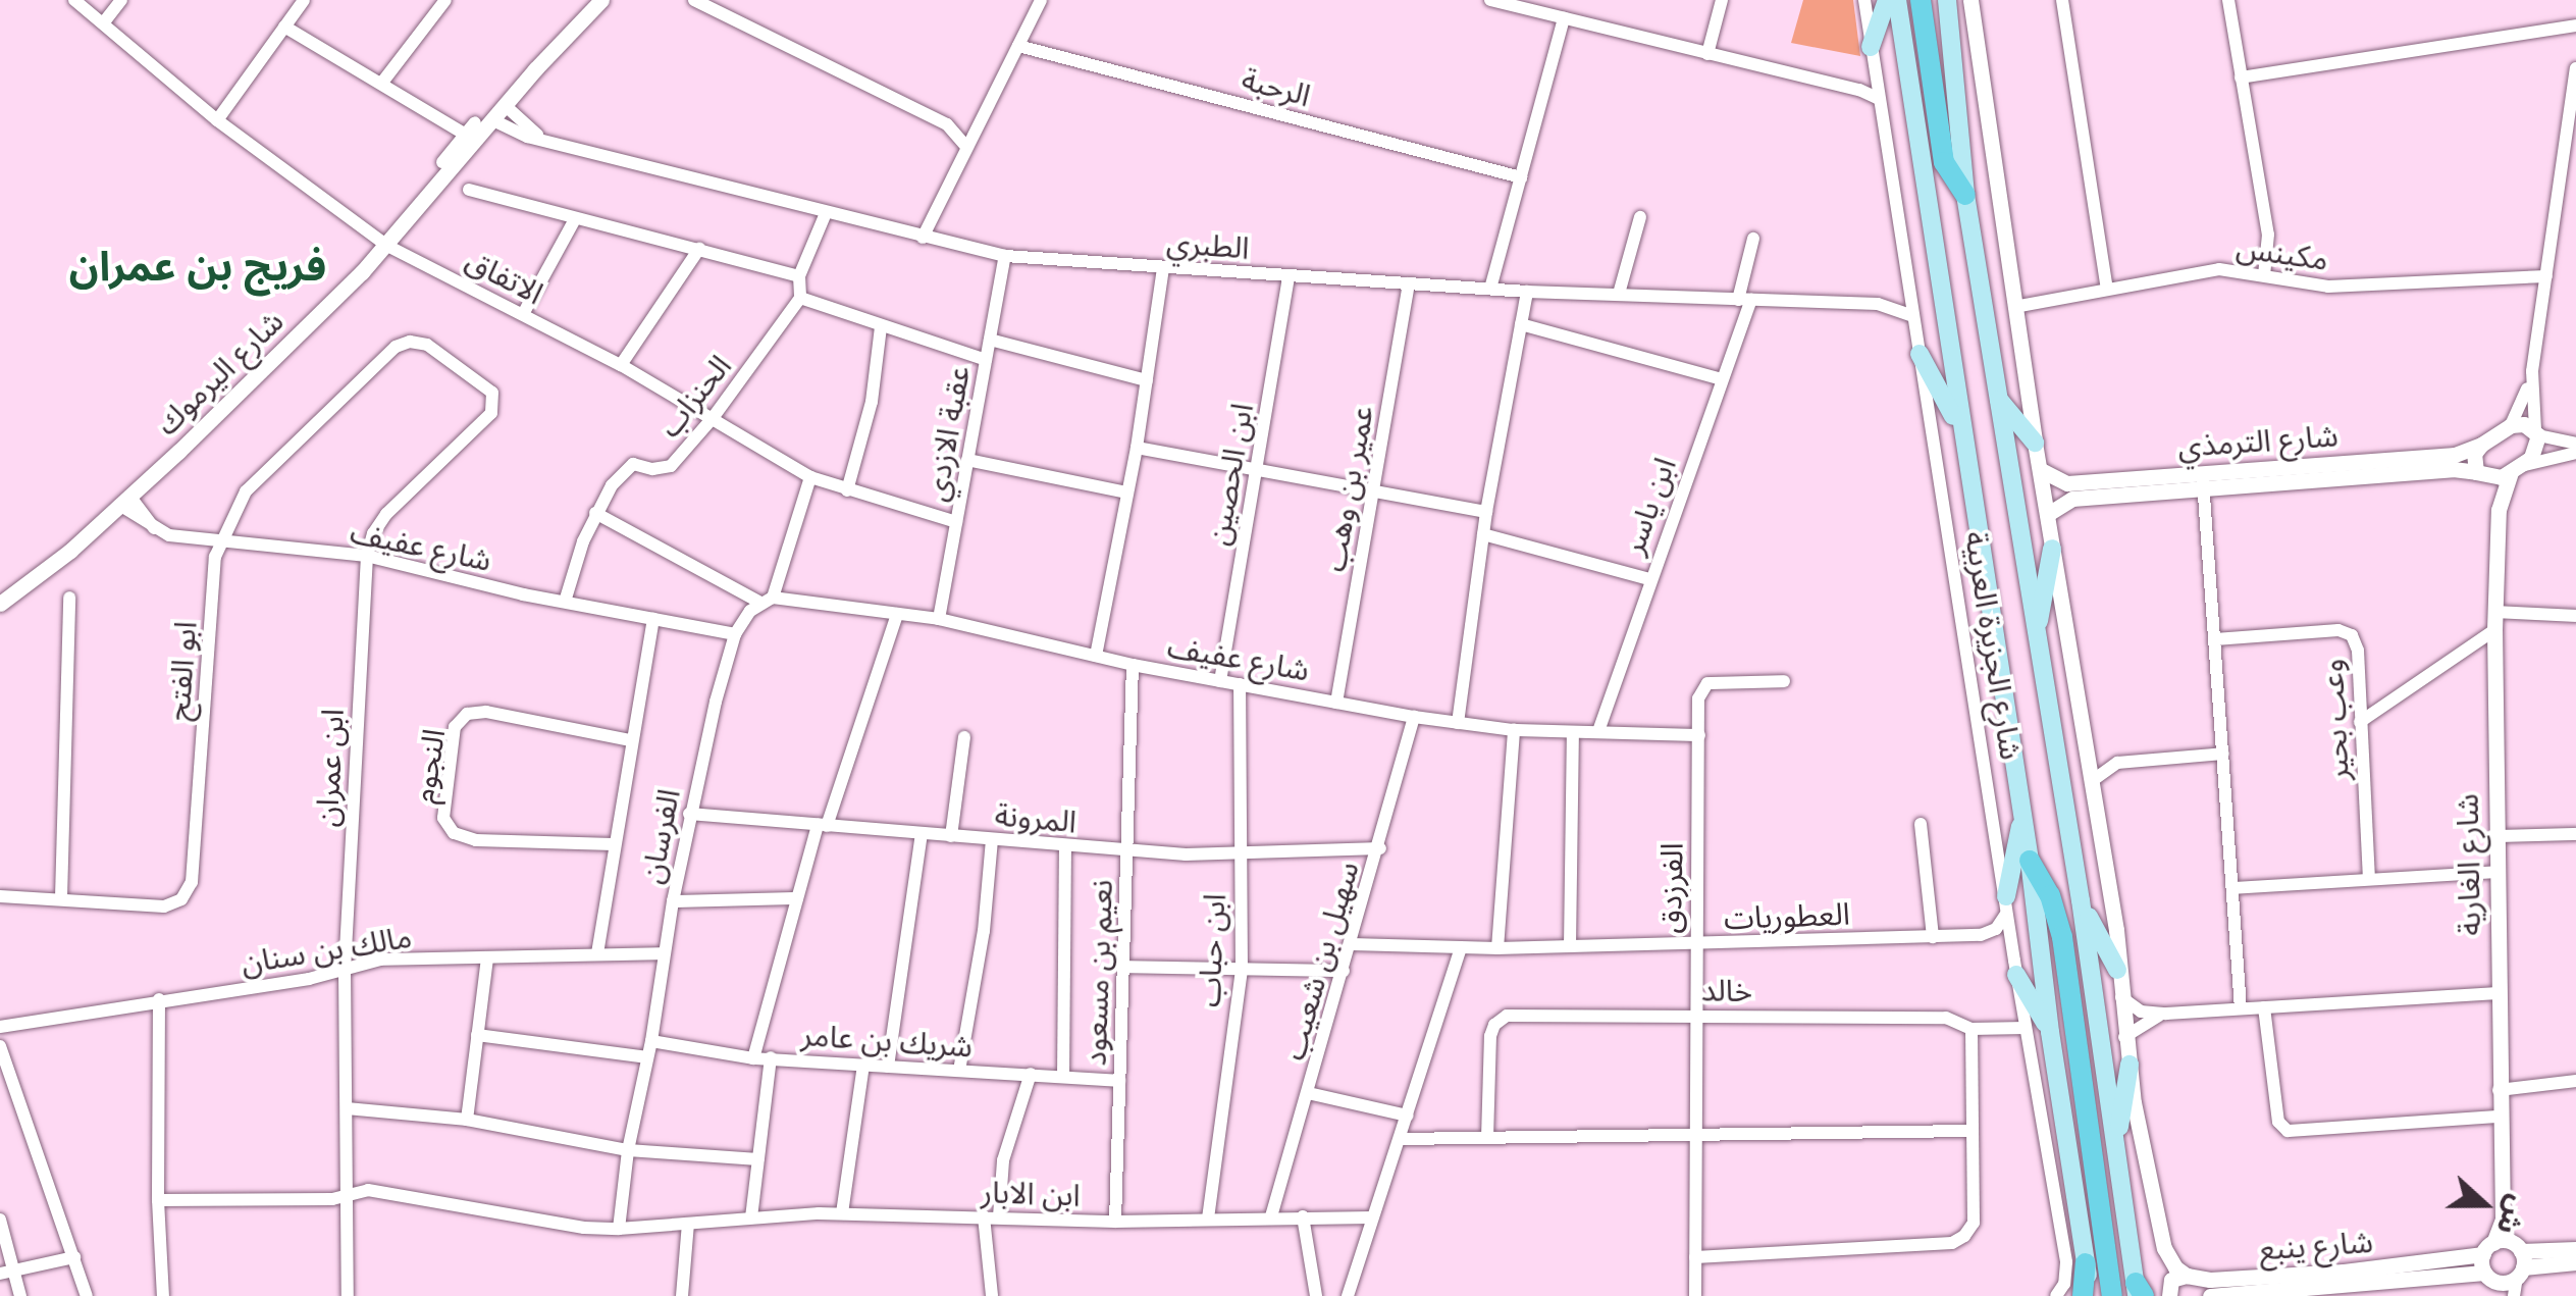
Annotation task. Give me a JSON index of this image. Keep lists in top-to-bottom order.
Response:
{
  "streets": {
    "main road": ["شارع الجزيرة العربية"],
    "street": [
      "الرحبة",
      "الطبري",
      "مكينس",
      "الاتفاق",
      "شارع اليرموك",
      "الحنزاب",
      "عقبة الازدي",
      "شارع الترمذي",
      "ابن الحصين",
      "عمير بن وهب",
      "ابن ياسر",
      "شارع عفيف",
      "ابو الفتح",
      "وعب بحير",
      "النجوم",
      "ابن عمران",
      "المرونة",
      "الفرسان",
      "شارع الغارية",
      "الفرزدق",
      "العطوريات",
      "مالك بن سنان",
      "ابن حباب",
      "سهيل بن شعيب",
      "نعيم بن مسعود",
      "خالد",
      "شريك بن عامر",
      "ابن الابار",
      "شارع ينبع"
    ]
  },
  "crossings": [
    ["الطبري", "شارع اليرموك"],
    ["الطبري", "عقبة الازدي"],
    ["الطبري", "ابن الحصين"],
    ["الطبري", "عمير بن وهب"],
    ["الطبري", "ابن ياسر"],
    ["الطبري", "شارع الجزيرة العربية"],
    ["الاتفاق", "شارع اليرموك"],
    ["الاتفاق", "الحنزاب"],
    ["الاتفاق", "عقبة الازدي"],
    ["الاتفاق", "الفرسان"],
    ["شارع اليرموك", "شارع عفيف"],
    ["الحنزاب", "شارع عفيف"],
    ["عقبة الازدي", "شارع عفيف"],
    ["شارع الترمذي", "شارع الغارية"],
    ["ابن الحصين", "شارع عفيف"],
    ["عمير بن وهب", "شارع عفيف"],
    ["ابن ياسر", "شارع عفيف"],
    ["شارع عفيف", "ابو الفتح"],
    ["شارع عفيف", "ابن عمران"],
    ["شارع عفيف", "الفرسان"],
    ["شارع عفيف", "الفرزدق"],
    ["شارع عفيف", "ابن حباب"],
    ["شارع عفيف", "سهيل بن شعيب"],
    ["شارع عفيف", "نعيم بن مسعود"],
    ["شارع الجزيرة العربية", "خالد"],
    ["ابو الفتح", "ابن عمران"],
    ["ابن عمران", "مالك بن سنان"],
    ["ابن عمران", "ابن الابار"],
    ["المرونة", "الفرسان"],
    ["المرونة", "ابن حباب"],
    ["المرونة", "سهيل بن شعيب"],
    ["المرونة", "نعيم بن مسعود"],
    ["الفرسان", "مالك بن سنان"],
    ["الفرسان", "شريك بن عامر"],
    ["الفرسان", "ابن الابار"],
    ["شارع الغارية", "شارع ينبع"],
    ["الفرزدق", "العطوريات"],
    ["الفرزدق", "خالد"],
    ["العطوريات", "سهيل بن شعيب"],
    ["ابن حباب", "ابن الابار"],
    ["سهيل بن شعيب", "ابن الابار"],
    ["نعيم بن مسعود", "شريك بن عامر"],
    ["نعيم بن مسعود", "ابن الابار"]
  ],
  "districts": ["فريج بن عمران"],
  "north": "right"
}
